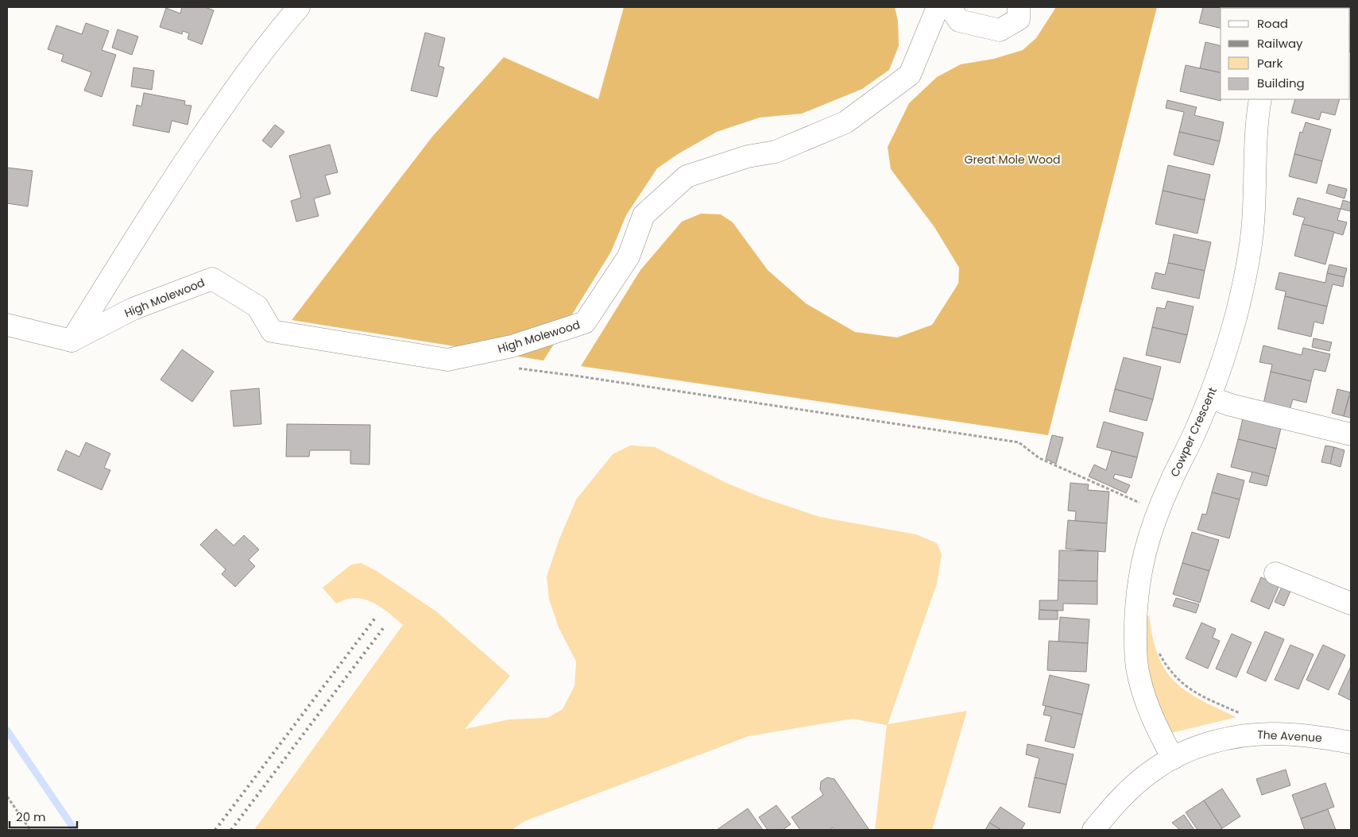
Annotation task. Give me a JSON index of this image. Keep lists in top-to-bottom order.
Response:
{
  "streets": {
    "street": ["High Molewood", "Cowper Crescent", "The Avenue"]
  },
  "crossings": [
    ["Cowper Crescent", "The Avenue"]
  ],
  "parks": ["Great Mole Wood"],
  "legend": [
    "Road",
    "Railway",
    "Park",
    "Building"
  ],
  "scale_bar": "20 m"
}
